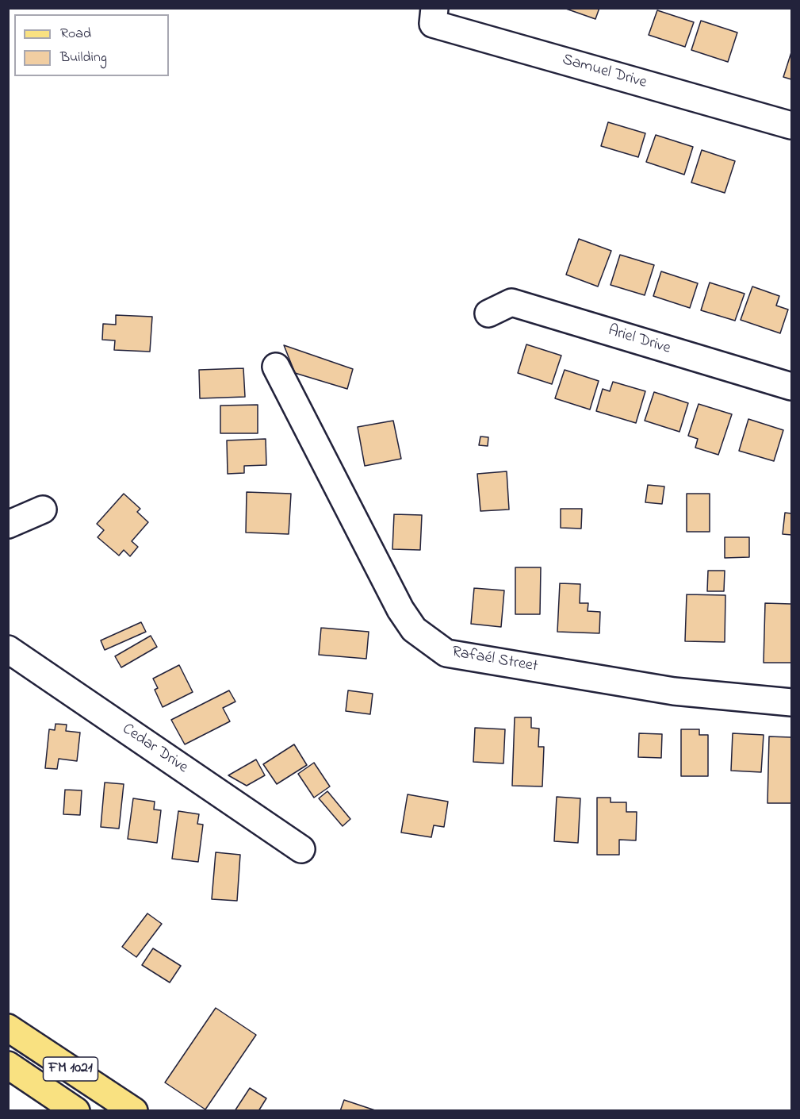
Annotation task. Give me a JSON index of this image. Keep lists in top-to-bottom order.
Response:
{
  "streets": {
    "main road": ["FM 1021"],
    "street": [
      "Samuel Drive",
      "Ariel Drive",
      "Rafaél Street",
      "Cedar Drive"
    ]
  },
  "legend": ["Road", "Building"]
}
